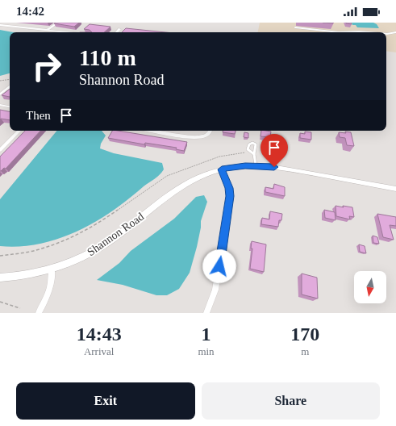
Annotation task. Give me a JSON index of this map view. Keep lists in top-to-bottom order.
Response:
{
  "streets": {
    "street": ["Shannon Road"]
  },
  "north": "bottom",
  "page": {
    "status": "14:42",
    "turn": ["110 m", "Shannon Road"],
    "then": "Then",
    "eta": [
      "14:43",
      "Arrival",
      "1",
      "min",
      "170",
      "m"
    ],
    "buttons": ["Exit", "Share"]
  }
}
